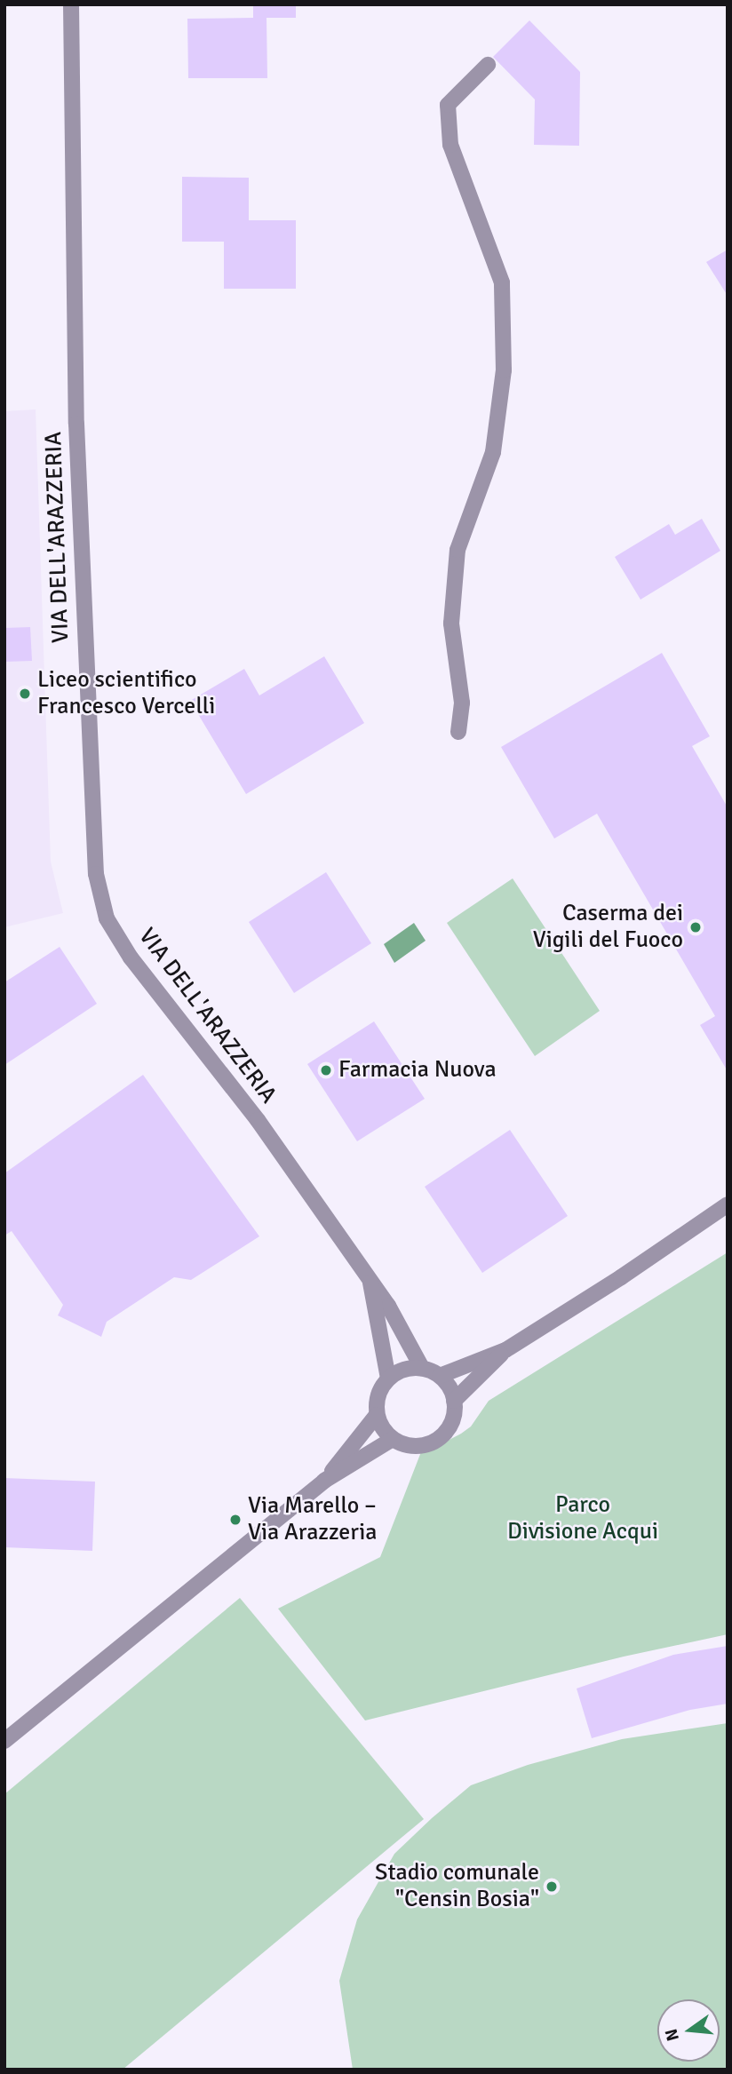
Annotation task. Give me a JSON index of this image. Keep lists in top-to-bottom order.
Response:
{
  "streets": {
    "street": ["VIA DELL'ARAZZERIA"]
  },
  "parks": ["Parco Divisione Acqui"],
  "places": [
    "Liceo scientifico Francesco Vercelli",
    "Caserma dei Vigili del Fuoco",
    "Farmacia Nuova",
    "Via Marello – Via Arazzeria",
    "Stadio comunale \"Censin Bosia\""
  ],
  "north": "left"
}
